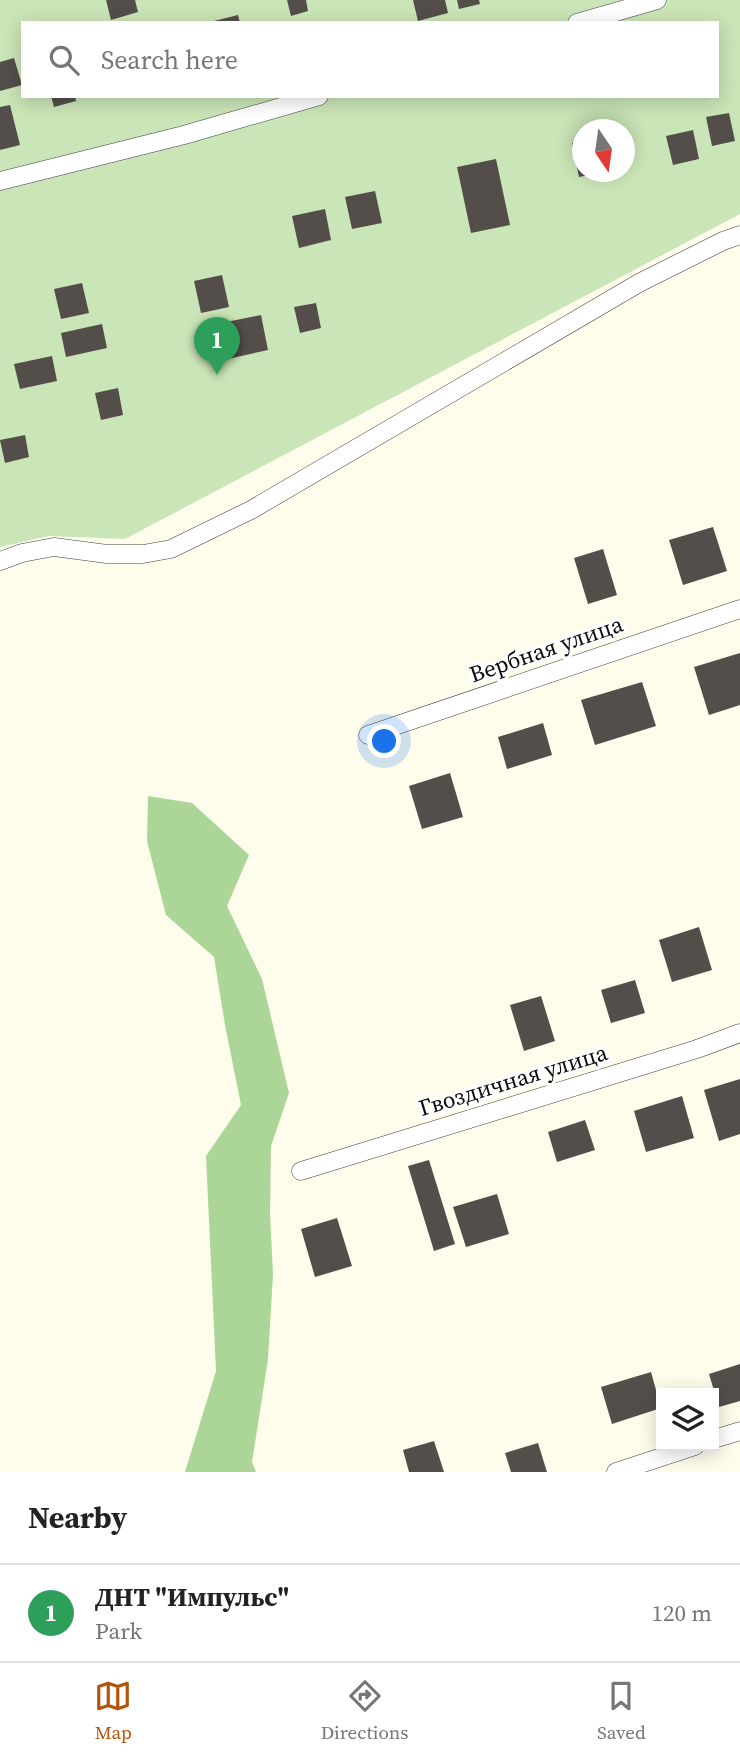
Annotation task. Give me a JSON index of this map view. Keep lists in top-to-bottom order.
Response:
{
  "streets": {
    "street": ["Вербная улица", "Гвоздичная улица"]
  },
  "north": "bottom",
  "page": {
    "search": "Search here",
    "pins": "1",
    "heading": "Nearby",
    "list": [
      {
        "mark": "1",
        "name": "ДНТ \"Импульс\"",
        "note": "Park",
        "value": "120 m"
      }
    ],
    "nav": ["Map", "Directions", "Saved"]
  }
}
